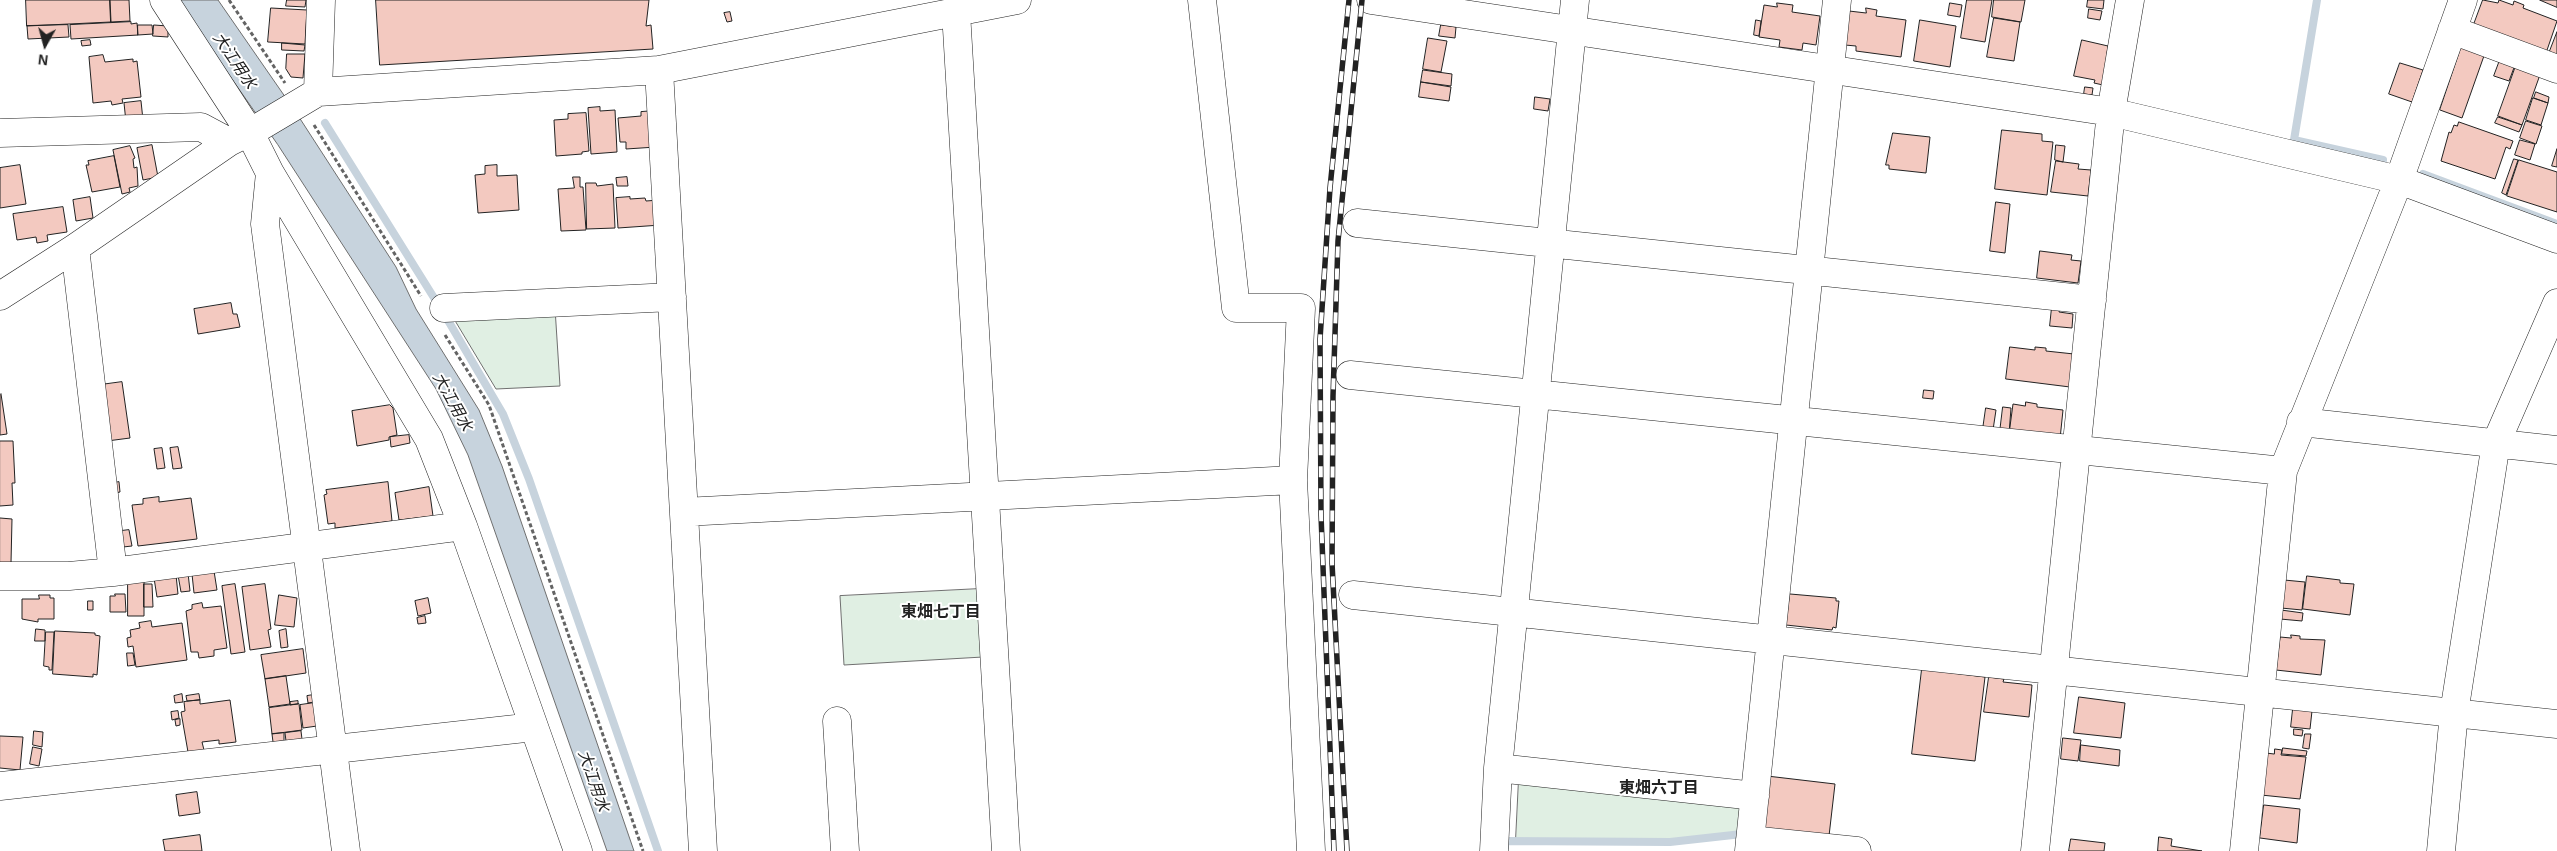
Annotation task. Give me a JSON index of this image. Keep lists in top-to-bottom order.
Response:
{
  "districts": ["東畑七丁目", "東畑六丁目"],
  "water": ["大江用水"],
  "north": "bottom"
}
